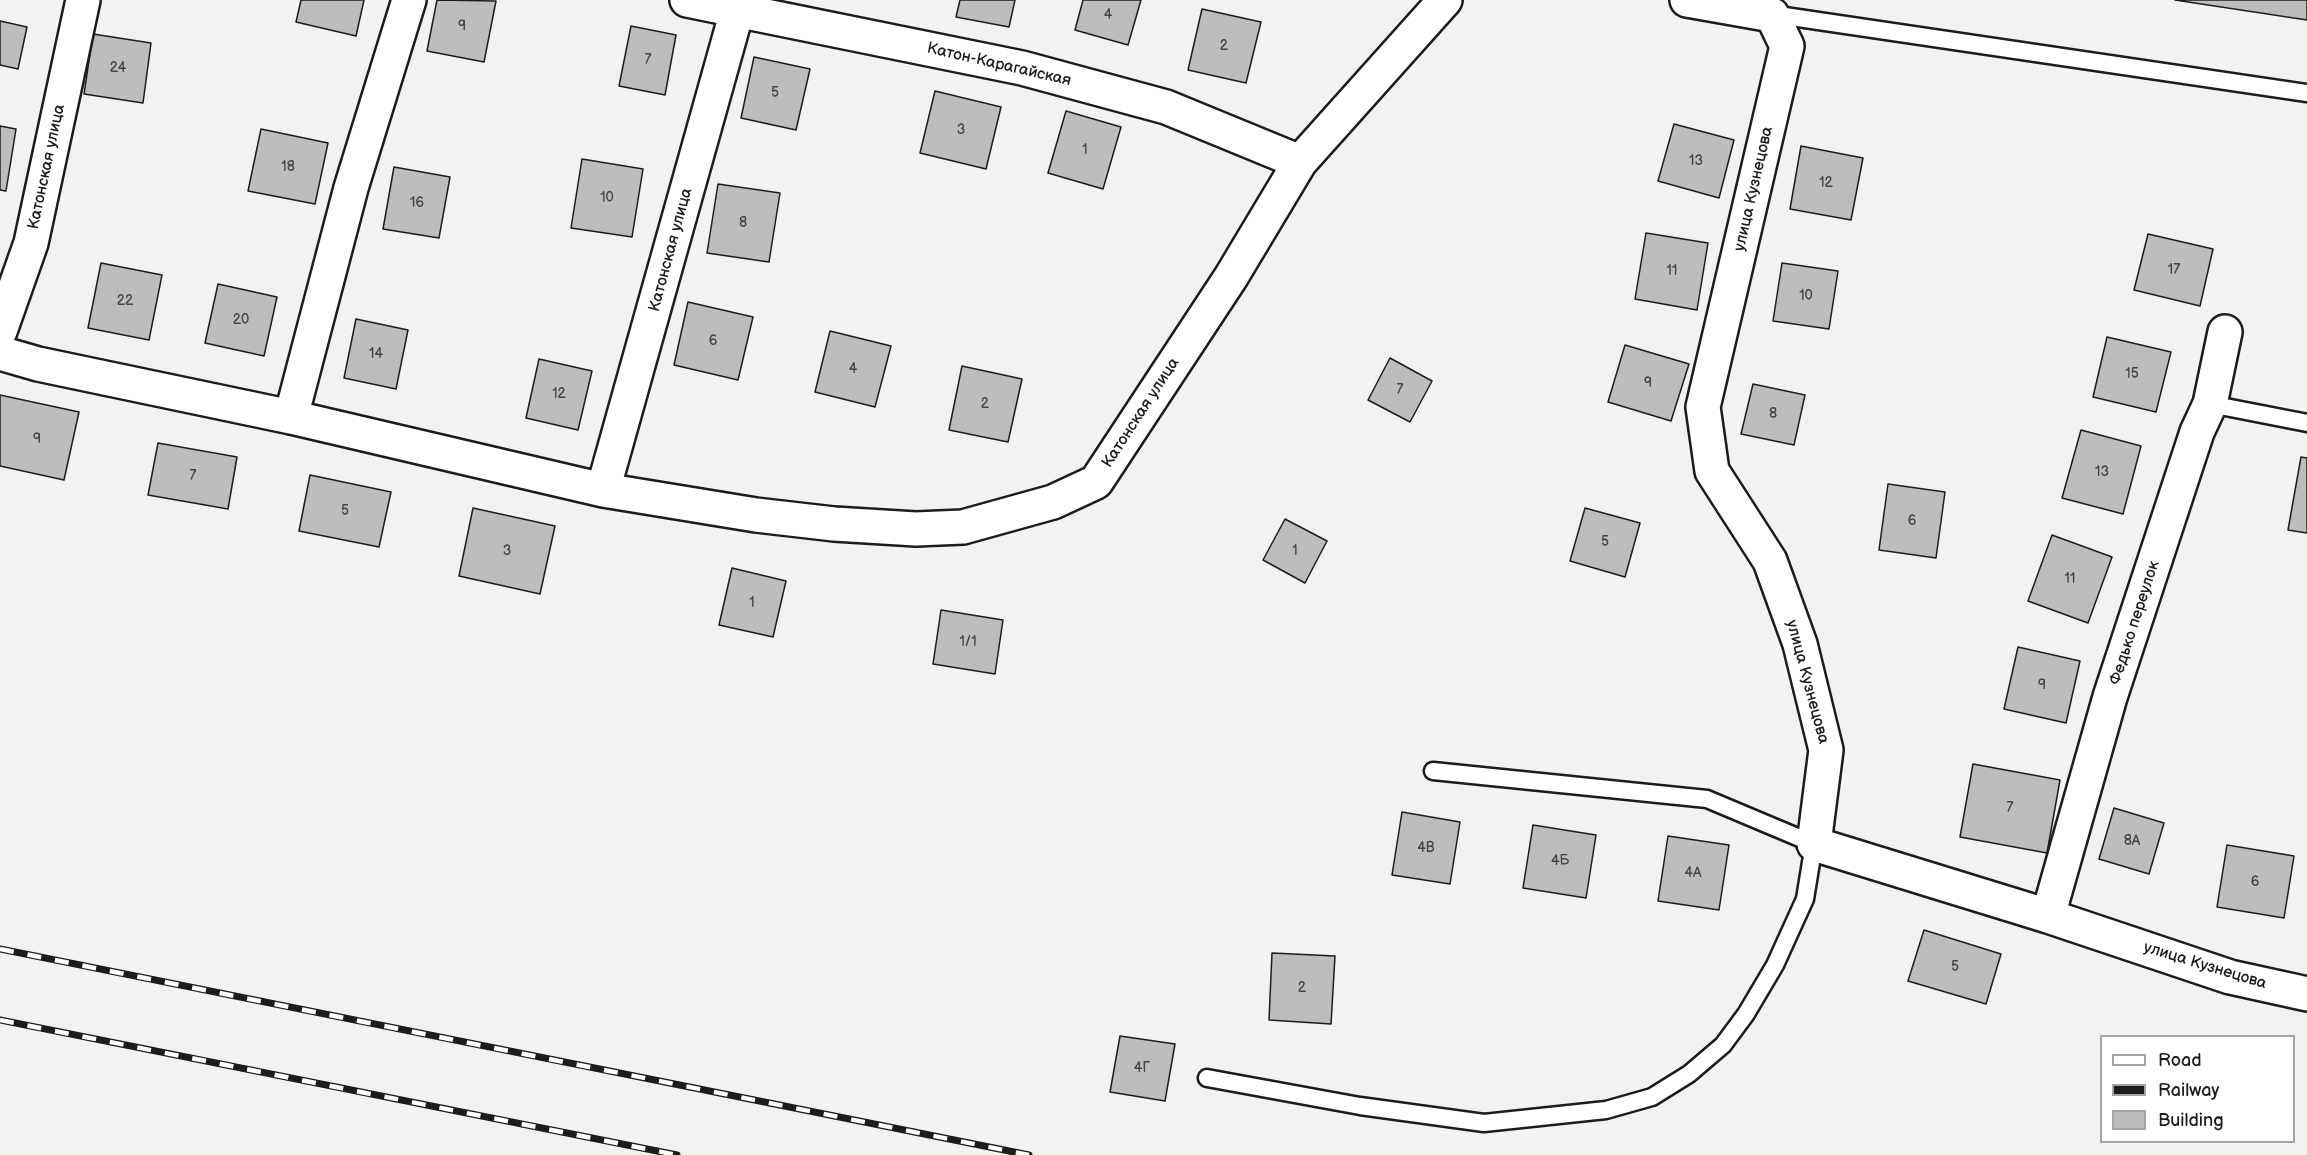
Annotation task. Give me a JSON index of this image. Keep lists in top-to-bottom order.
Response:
{
  "streets": {
    "street": [
      "Катон-Карагайская",
      "Катонская улица",
      "улица Кузнецова",
      "Федько переулок"
    ]
  },
  "crossings": [
    ["Катон-Карагайская", "Катонская улица"],
    ["улица Кузнецова", "Федько переулок"]
  ],
  "house_numbers": [
    "4",
    "9",
    "2",
    "7",
    "24",
    "5",
    "3",
    "1",
    "13",
    "18",
    "12",
    "10",
    "16",
    "8",
    "17",
    "11",
    "10",
    "22",
    "20",
    "6",
    "14",
    "4",
    "15",
    "9",
    "7",
    "12",
    "2",
    "8",
    "9",
    "13",
    "7",
    "5",
    "6",
    "5",
    "3",
    "1",
    "11",
    "1",
    "1/1",
    "9",
    "7",
    "8А",
    "4В",
    "4Б",
    "4А",
    "6",
    "5",
    "2",
    "4Г"
  ],
  "legend": ["Road", "Railway", "Building"]
}
